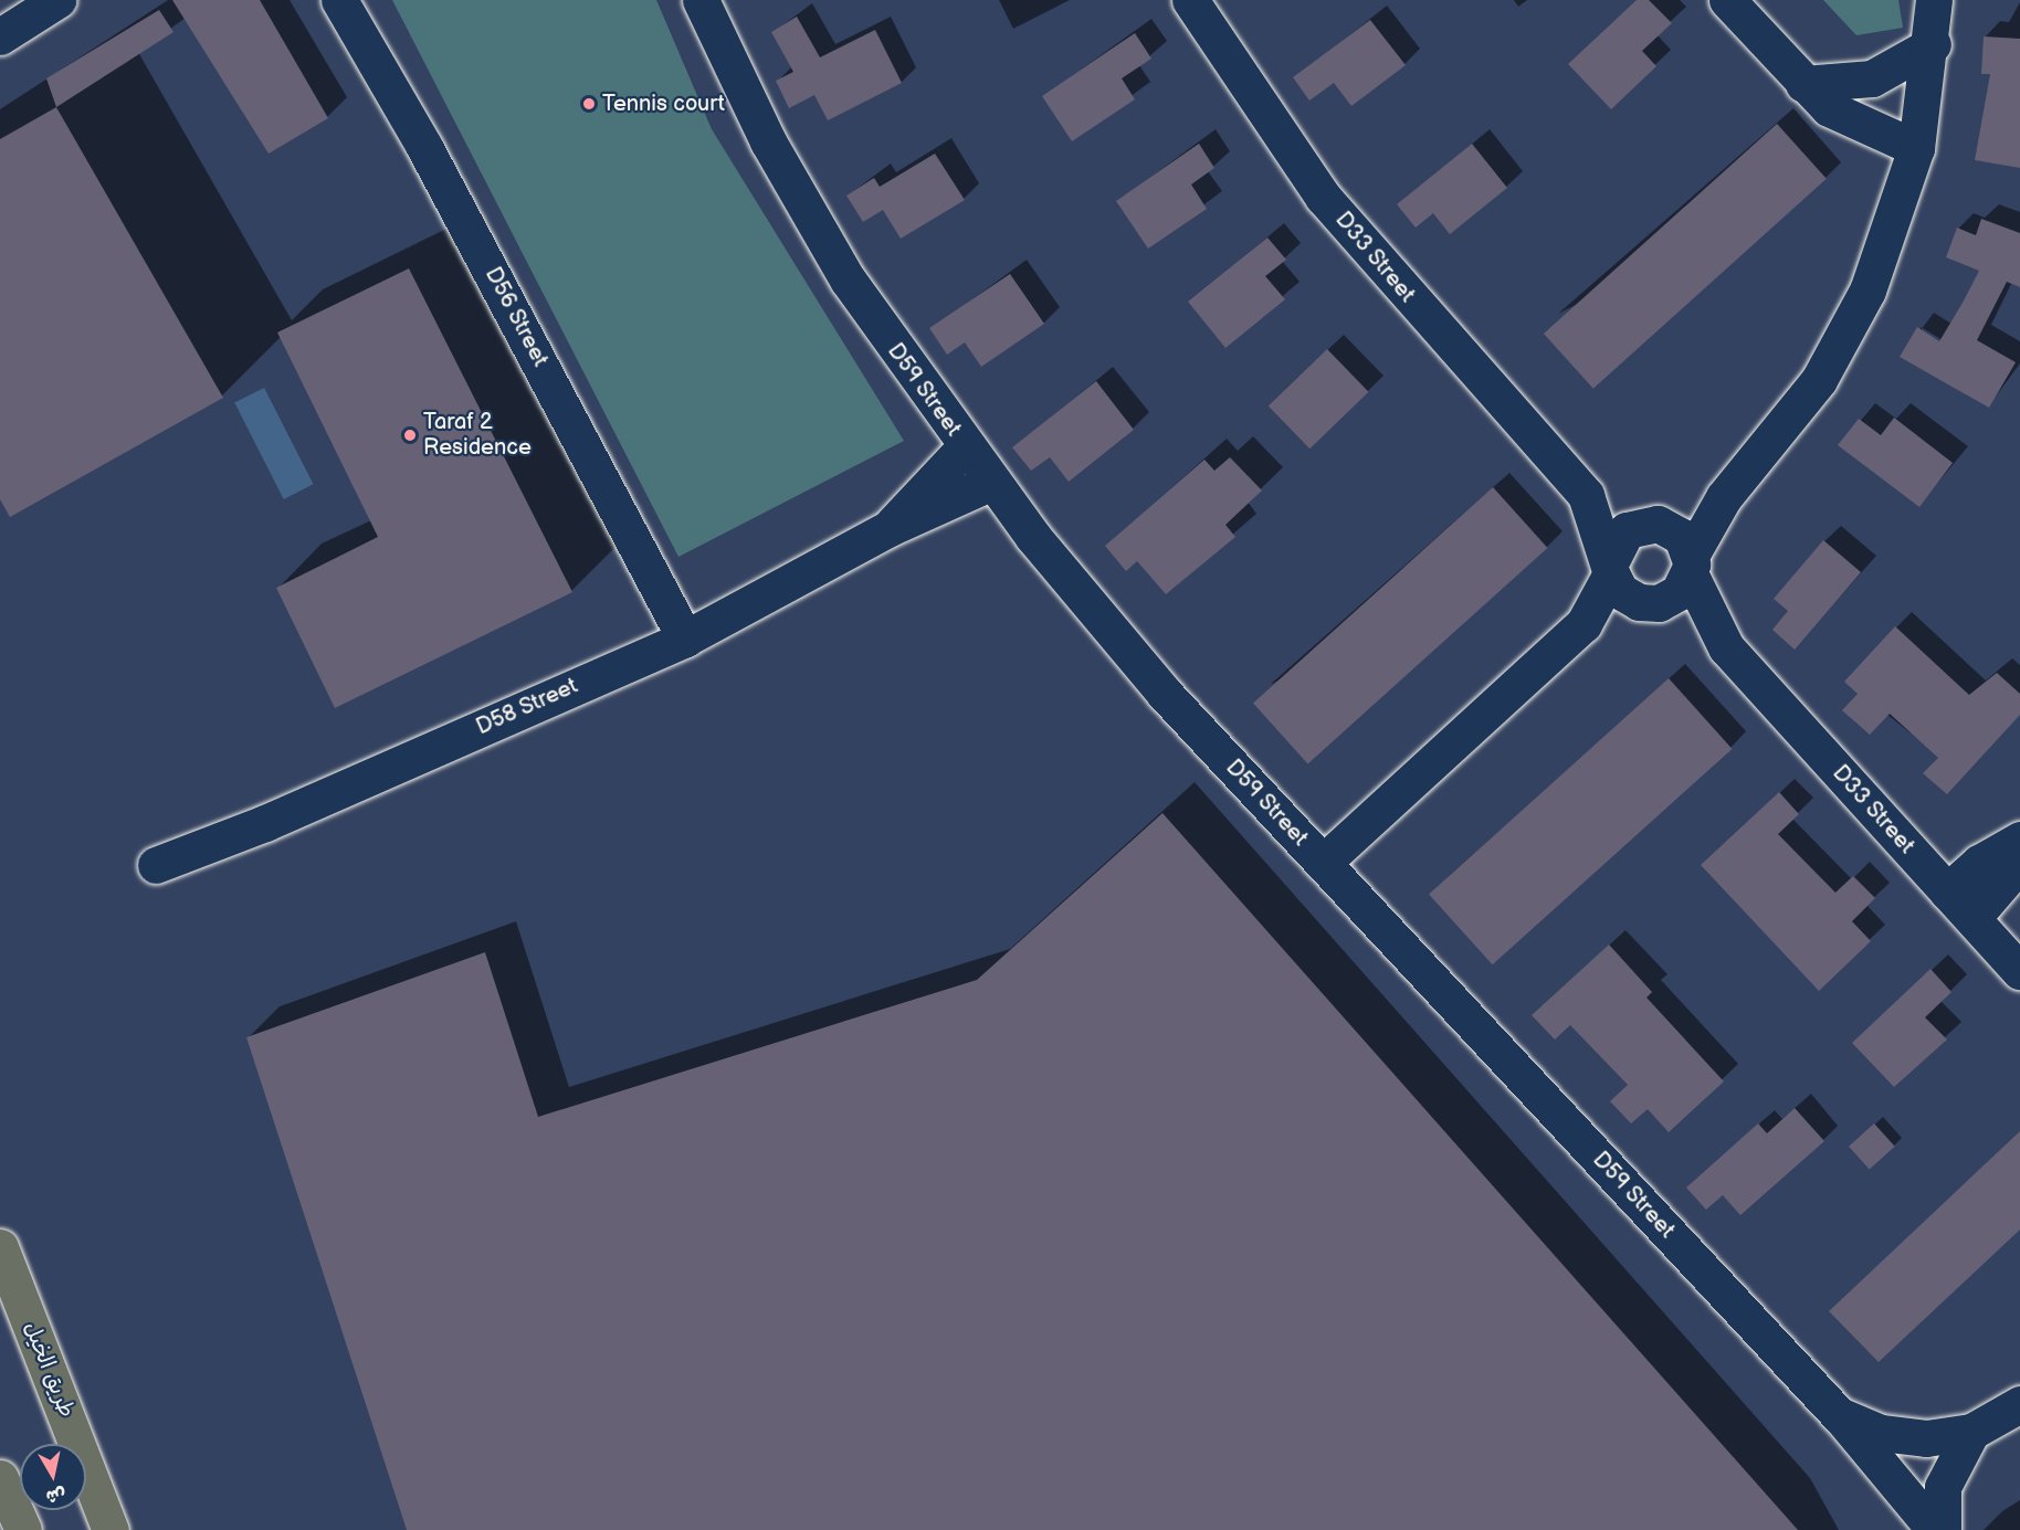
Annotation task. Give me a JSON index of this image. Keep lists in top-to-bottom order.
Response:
{
  "streets": {
    "highway": ["طريق الخيل"],
    "street": [
      "D33 Street",
      "D56 Street",
      "D59 Street",
      "D58 Street"
    ]
  },
  "crossings": [
    ["D56 Street", "D58 Street"],
    ["D59 Street", "D58 Street"]
  ],
  "places": ["Tennis court", "Taraf 2 Residence"],
  "north": "bottom"
}
